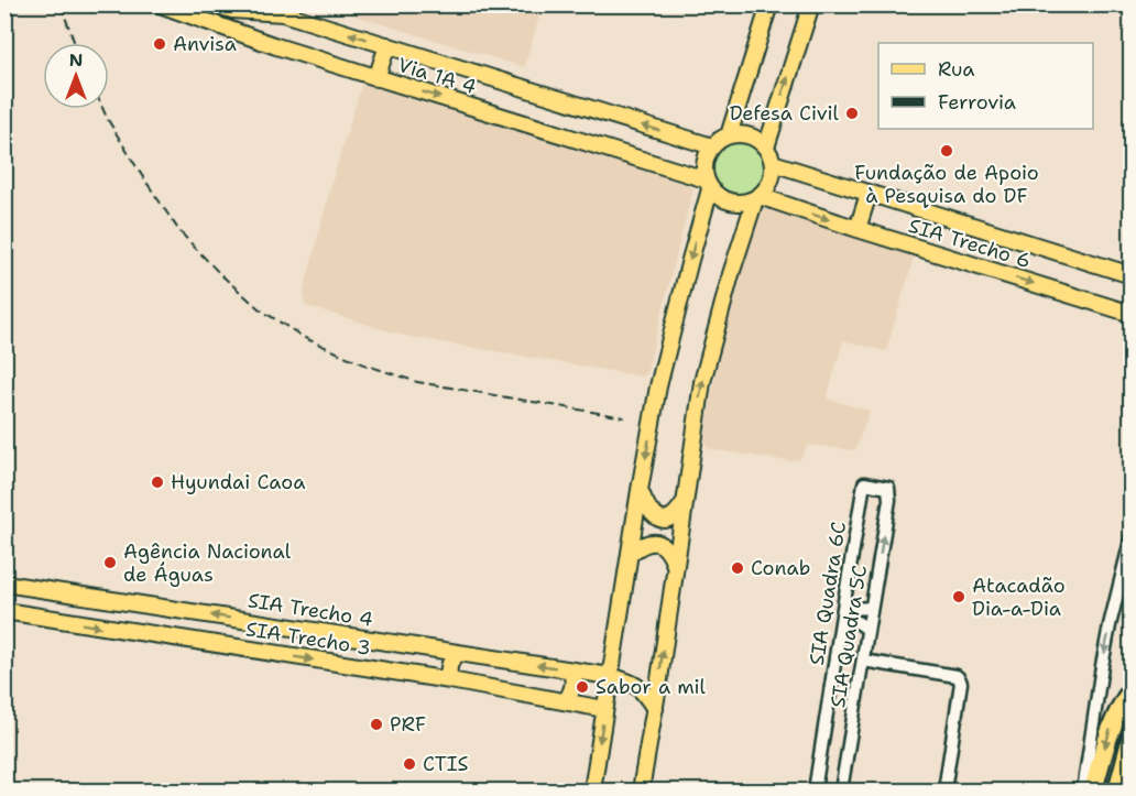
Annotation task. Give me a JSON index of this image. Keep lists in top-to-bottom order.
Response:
{
  "streets": {
    "main road": [
      "Via 1A 4",
      "SIA Trecho 6",
      "SIA Trecho 4",
      "SIA Trecho 3"
    ],
    "street": ["SIA Quadra 6C", "SIA Quadra 5C"]
  },
  "crossings": [
    ["Via 1A 4", "SIA Trecho 6"],
    ["SIA Quadra 6C", "SIA Quadra 5C"]
  ],
  "one_way": ["SIA Trecho 4", "SIA Quadra 5C", "SIA Trecho 3"],
  "places": [
    "Anvisa",
    "Defesa Civil",
    "Fundação de Apoio à Pesquisa do DF",
    "Hyundai Caoa",
    "Agência Nacional de Águas",
    "Conab",
    "Atacadão Dia-a-Dia",
    "Sabor a mil",
    "PRF",
    "CTIS"
  ],
  "legend": ["Rua", "Ferrovia"],
  "north": "top"
}
